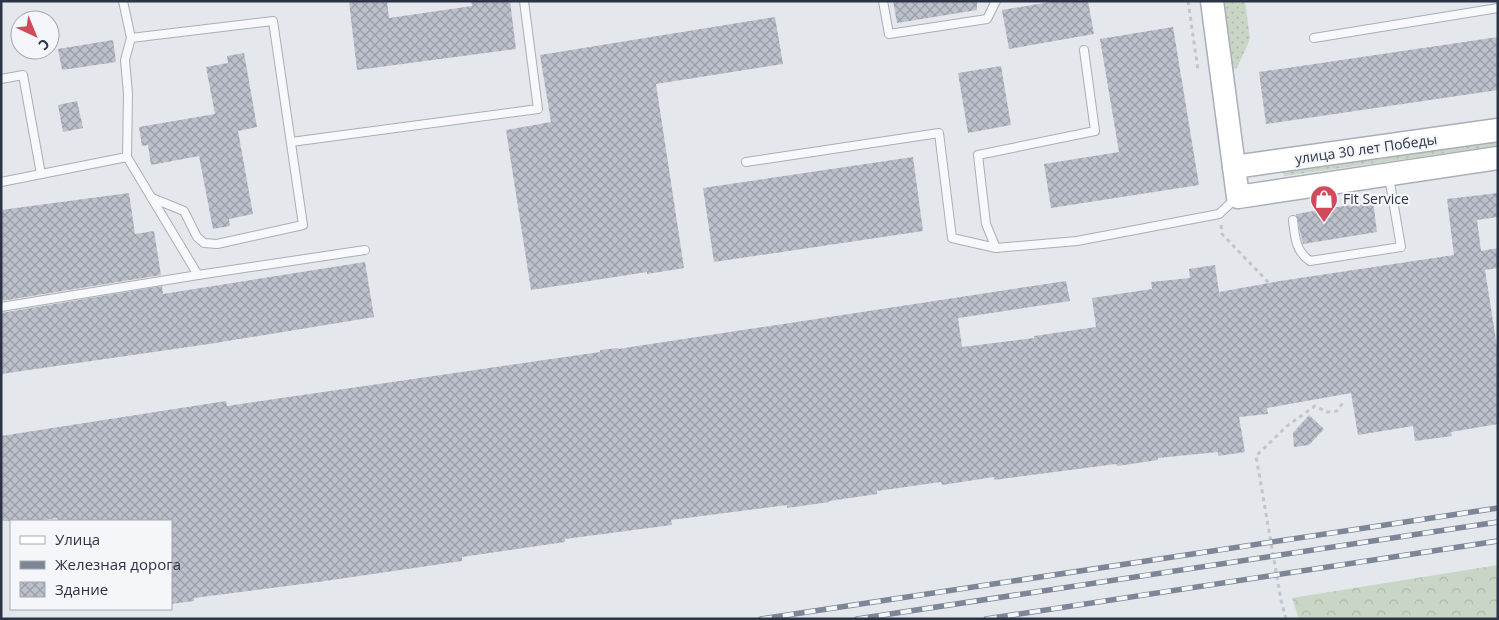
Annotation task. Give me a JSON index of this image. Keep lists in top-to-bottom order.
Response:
{
  "streets": {
    "street": ["улица 30 лет Победы"]
  },
  "places": {
    "shop": ["Fit Service"]
  },
  "legend": ["Улица", "Железная дорога", "Здание"],
  "north": "bottom right"
}
